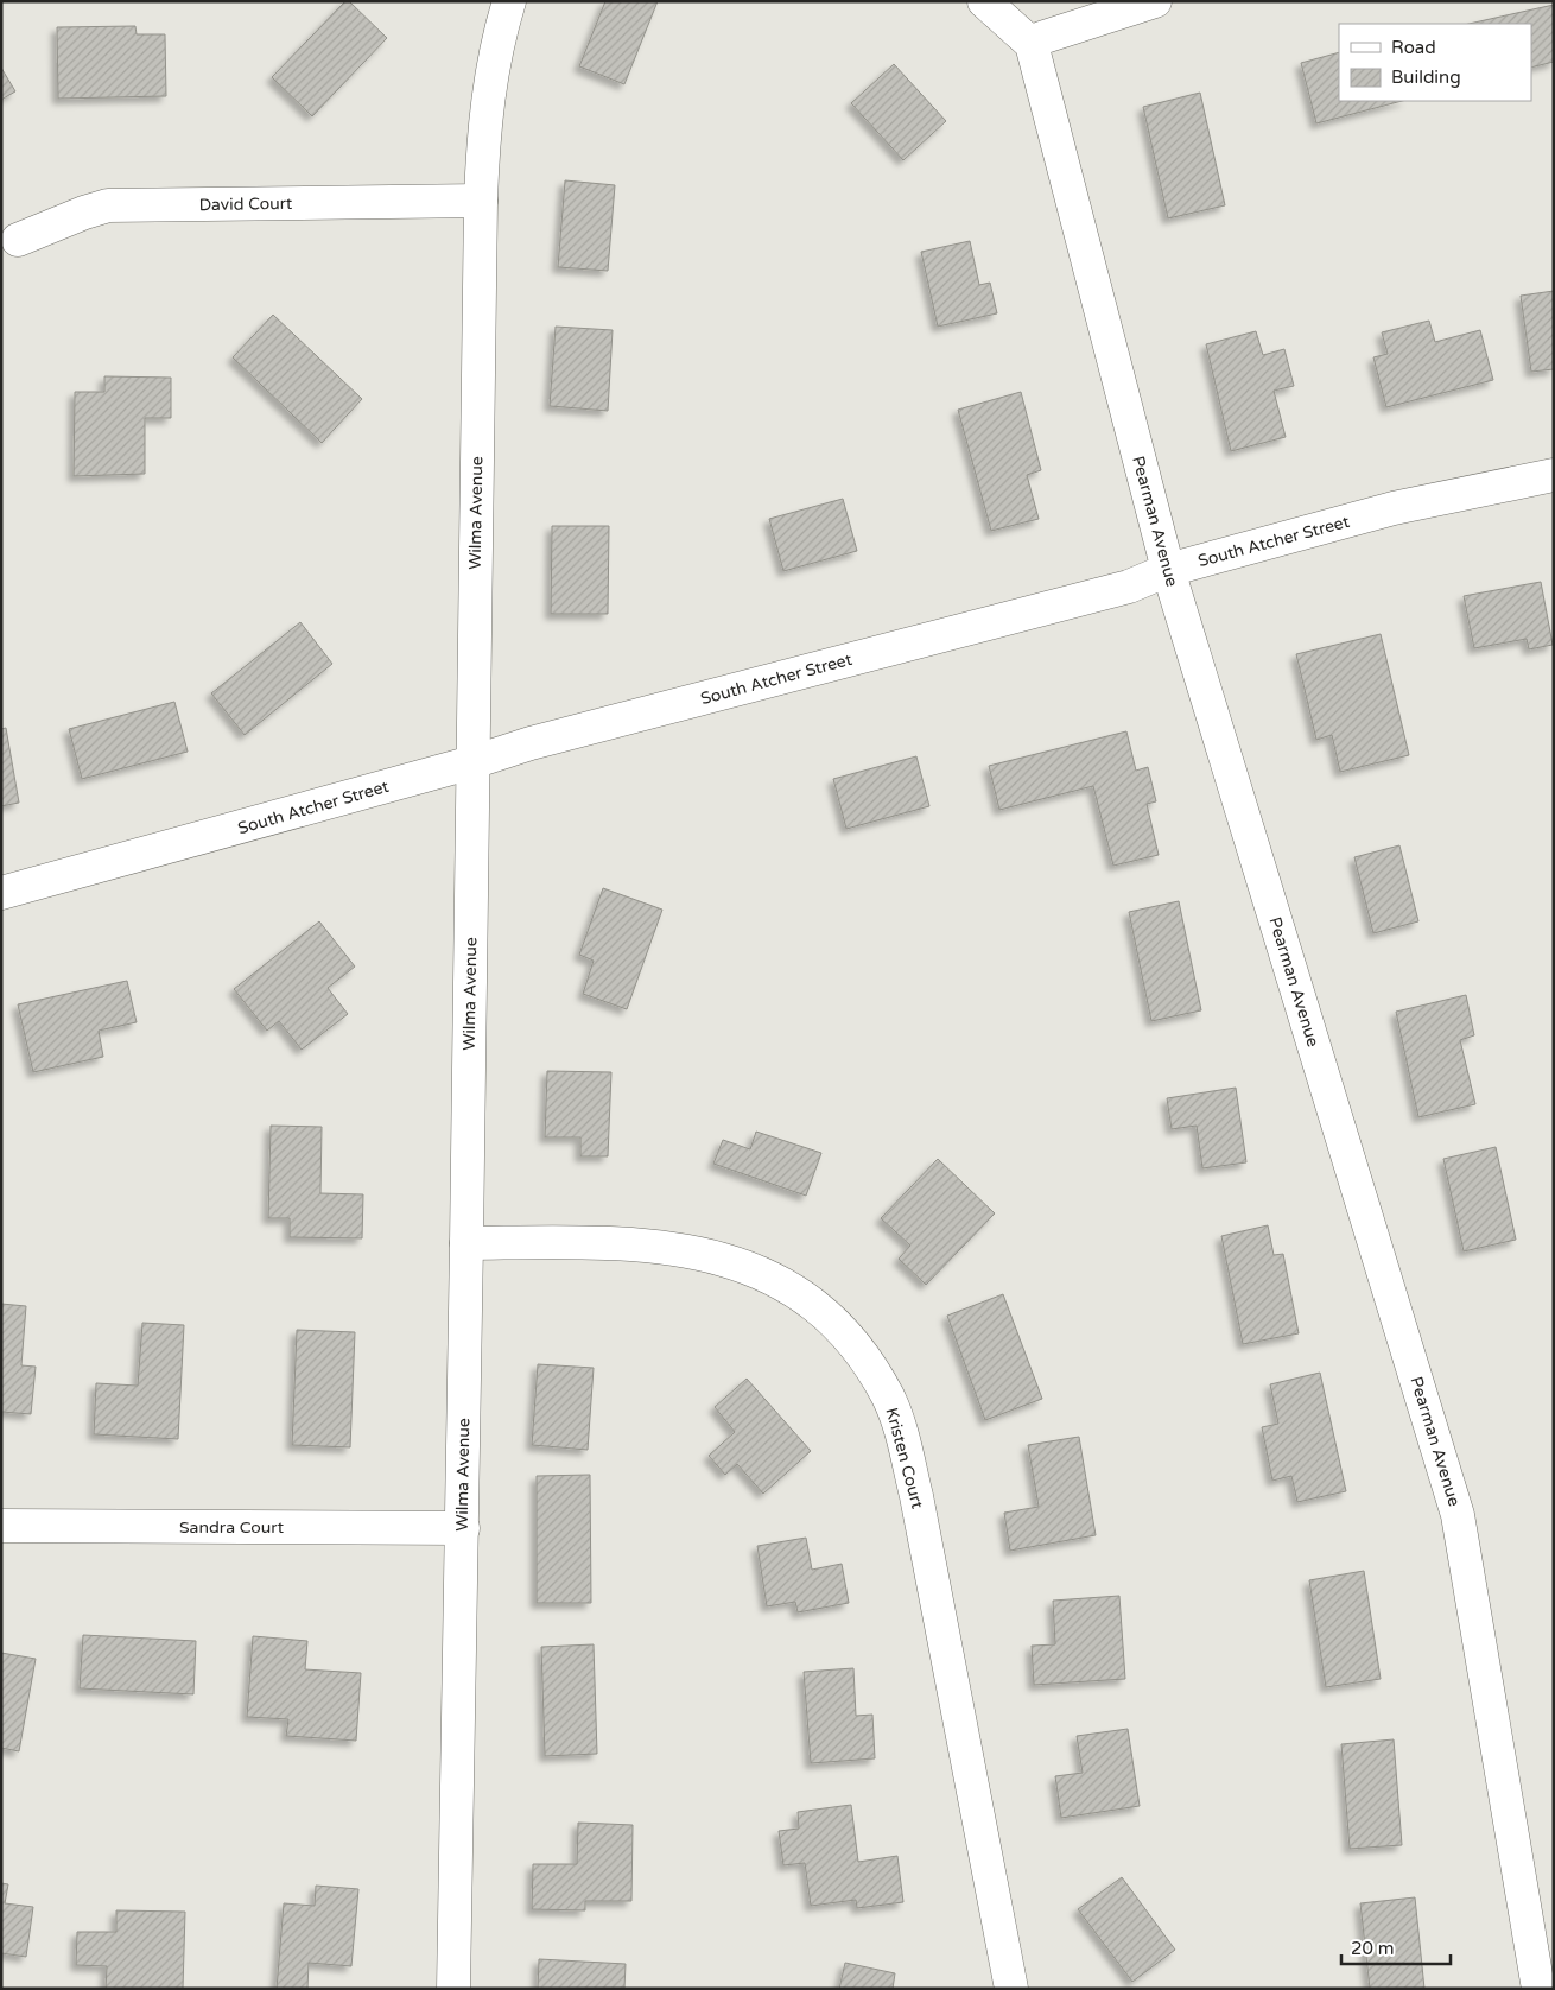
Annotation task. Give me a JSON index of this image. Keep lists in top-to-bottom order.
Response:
{
  "streets": {
    "street": [
      "David Court",
      "Wilma Avenue",
      "Pearman Avenue",
      "South Atcher Street",
      "Kristen Court",
      "Sandra Court"
    ]
  },
  "crossings": [
    ["David Court", "Wilma Avenue"],
    ["Wilma Avenue", "South Atcher Street"],
    ["Wilma Avenue", "Kristen Court"],
    ["Wilma Avenue", "Sandra Court"],
    ["Pearman Avenue", "South Atcher Street"]
  ],
  "legend": ["Road", "Building"],
  "scale_bar": "20 m"
}
